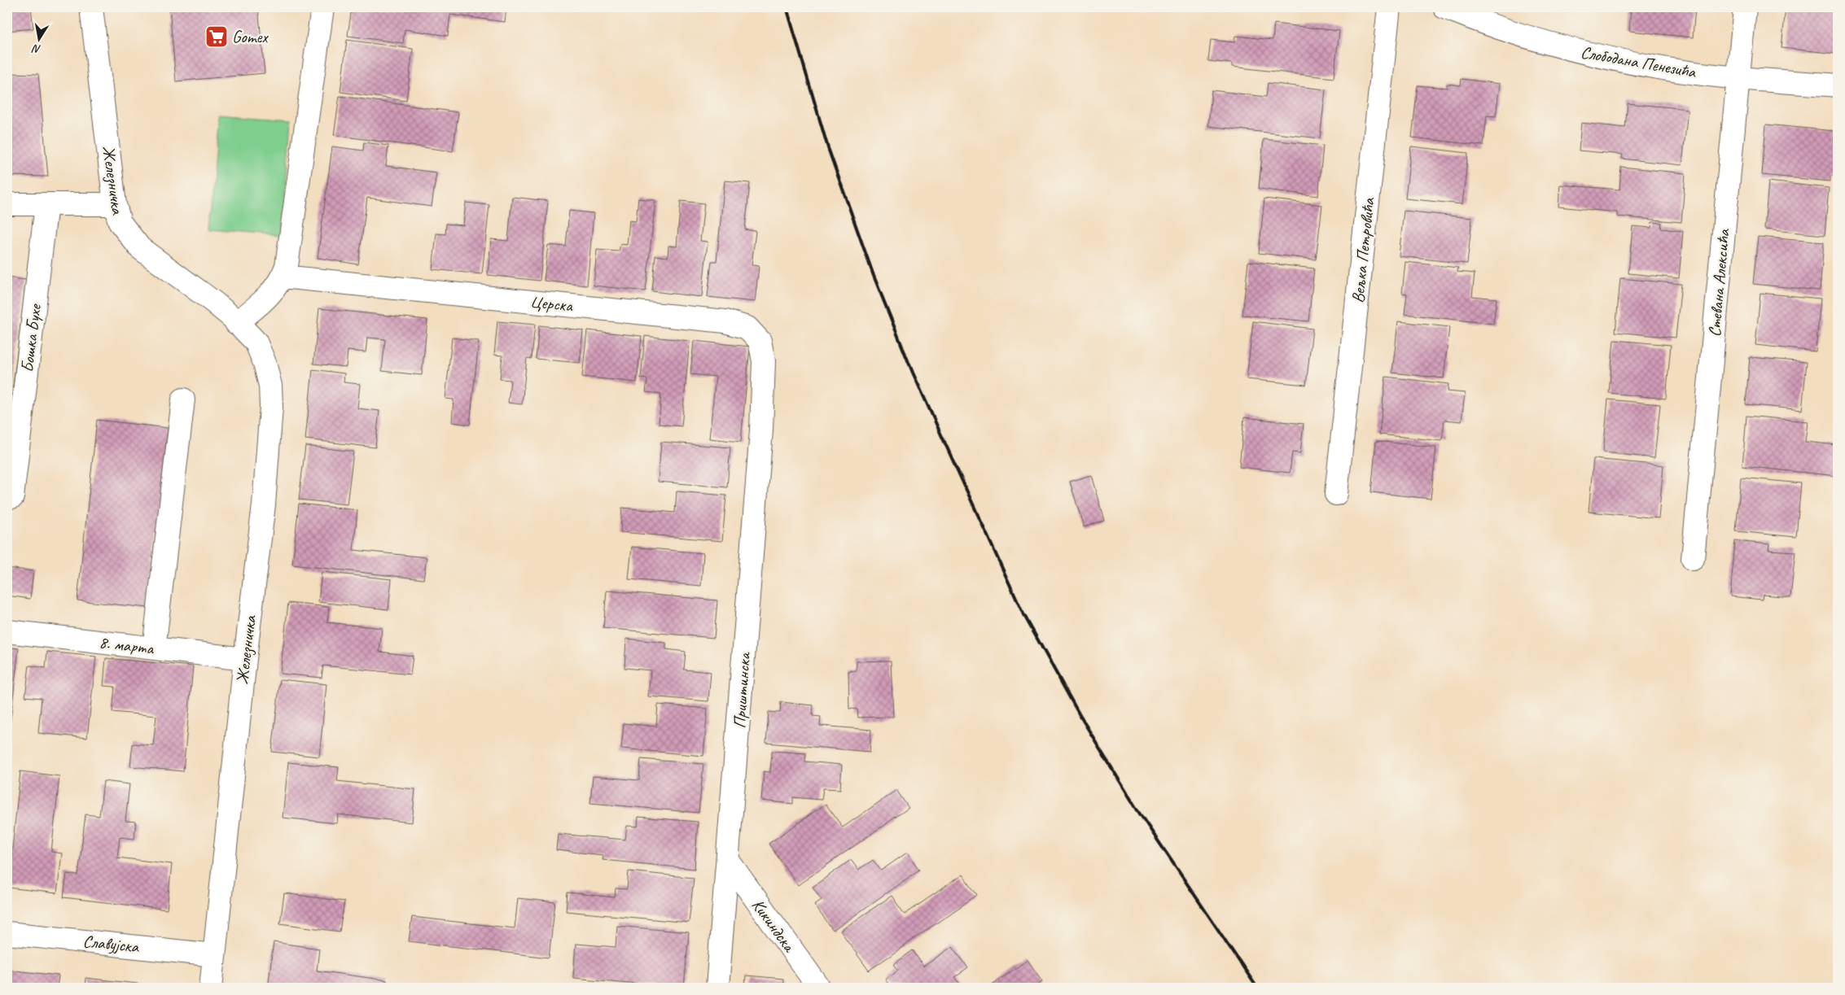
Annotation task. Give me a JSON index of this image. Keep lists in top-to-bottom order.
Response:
{
  "streets": {
    "street": [
      "Слободана Пенезића",
      "Железничка",
      "Вељка Петровића",
      "Стевана Алексића",
      "Церска",
      "Бошка Бухе",
      "8. марта",
      "Приштинска",
      "Кикиндска",
      "Славујска"
    ]
  },
  "crossings": [
    ["Слободана Пенезића", "Стевана Алексића"],
    ["Железничка", "8. марта"],
    ["Железничка", "Славујска"],
    ["Церска", "Приштинска"],
    ["Приштинска", "Кикиндска"]
  ],
  "places": {
    "supermarket": ["Gomex"]
  },
  "north": "bottom"
}
